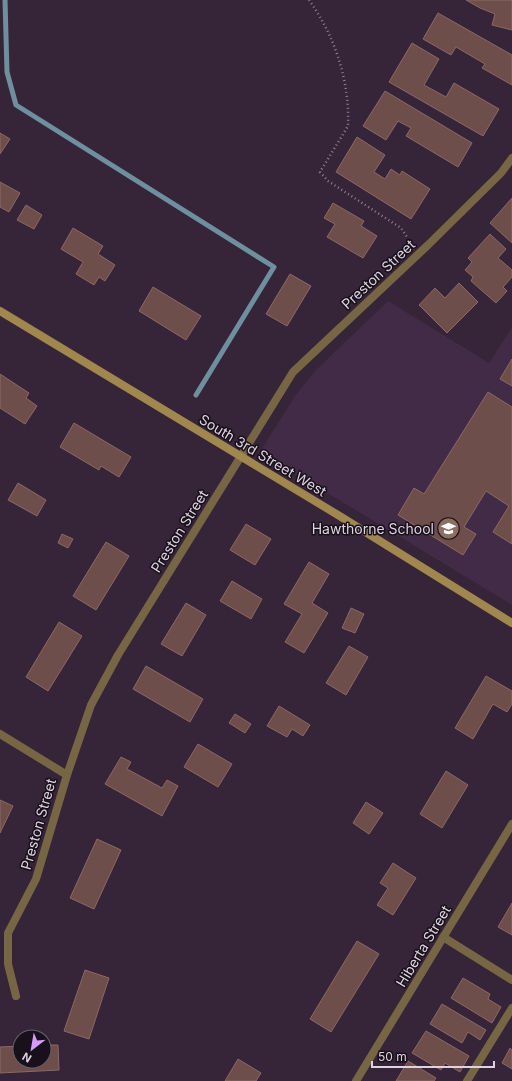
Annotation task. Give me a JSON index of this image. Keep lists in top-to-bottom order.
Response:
{
  "streets": {
    "street": ["Preston Street", "South 3rd Street West", "Hiberta Street"]
  },
  "crossings": [
    ["Preston Street", "South 3rd Street West"]
  ],
  "places": {
    "school or university": ["Hawthorne School"]
  },
  "scale_bar": "50 m",
  "north": "bottom left"
}
